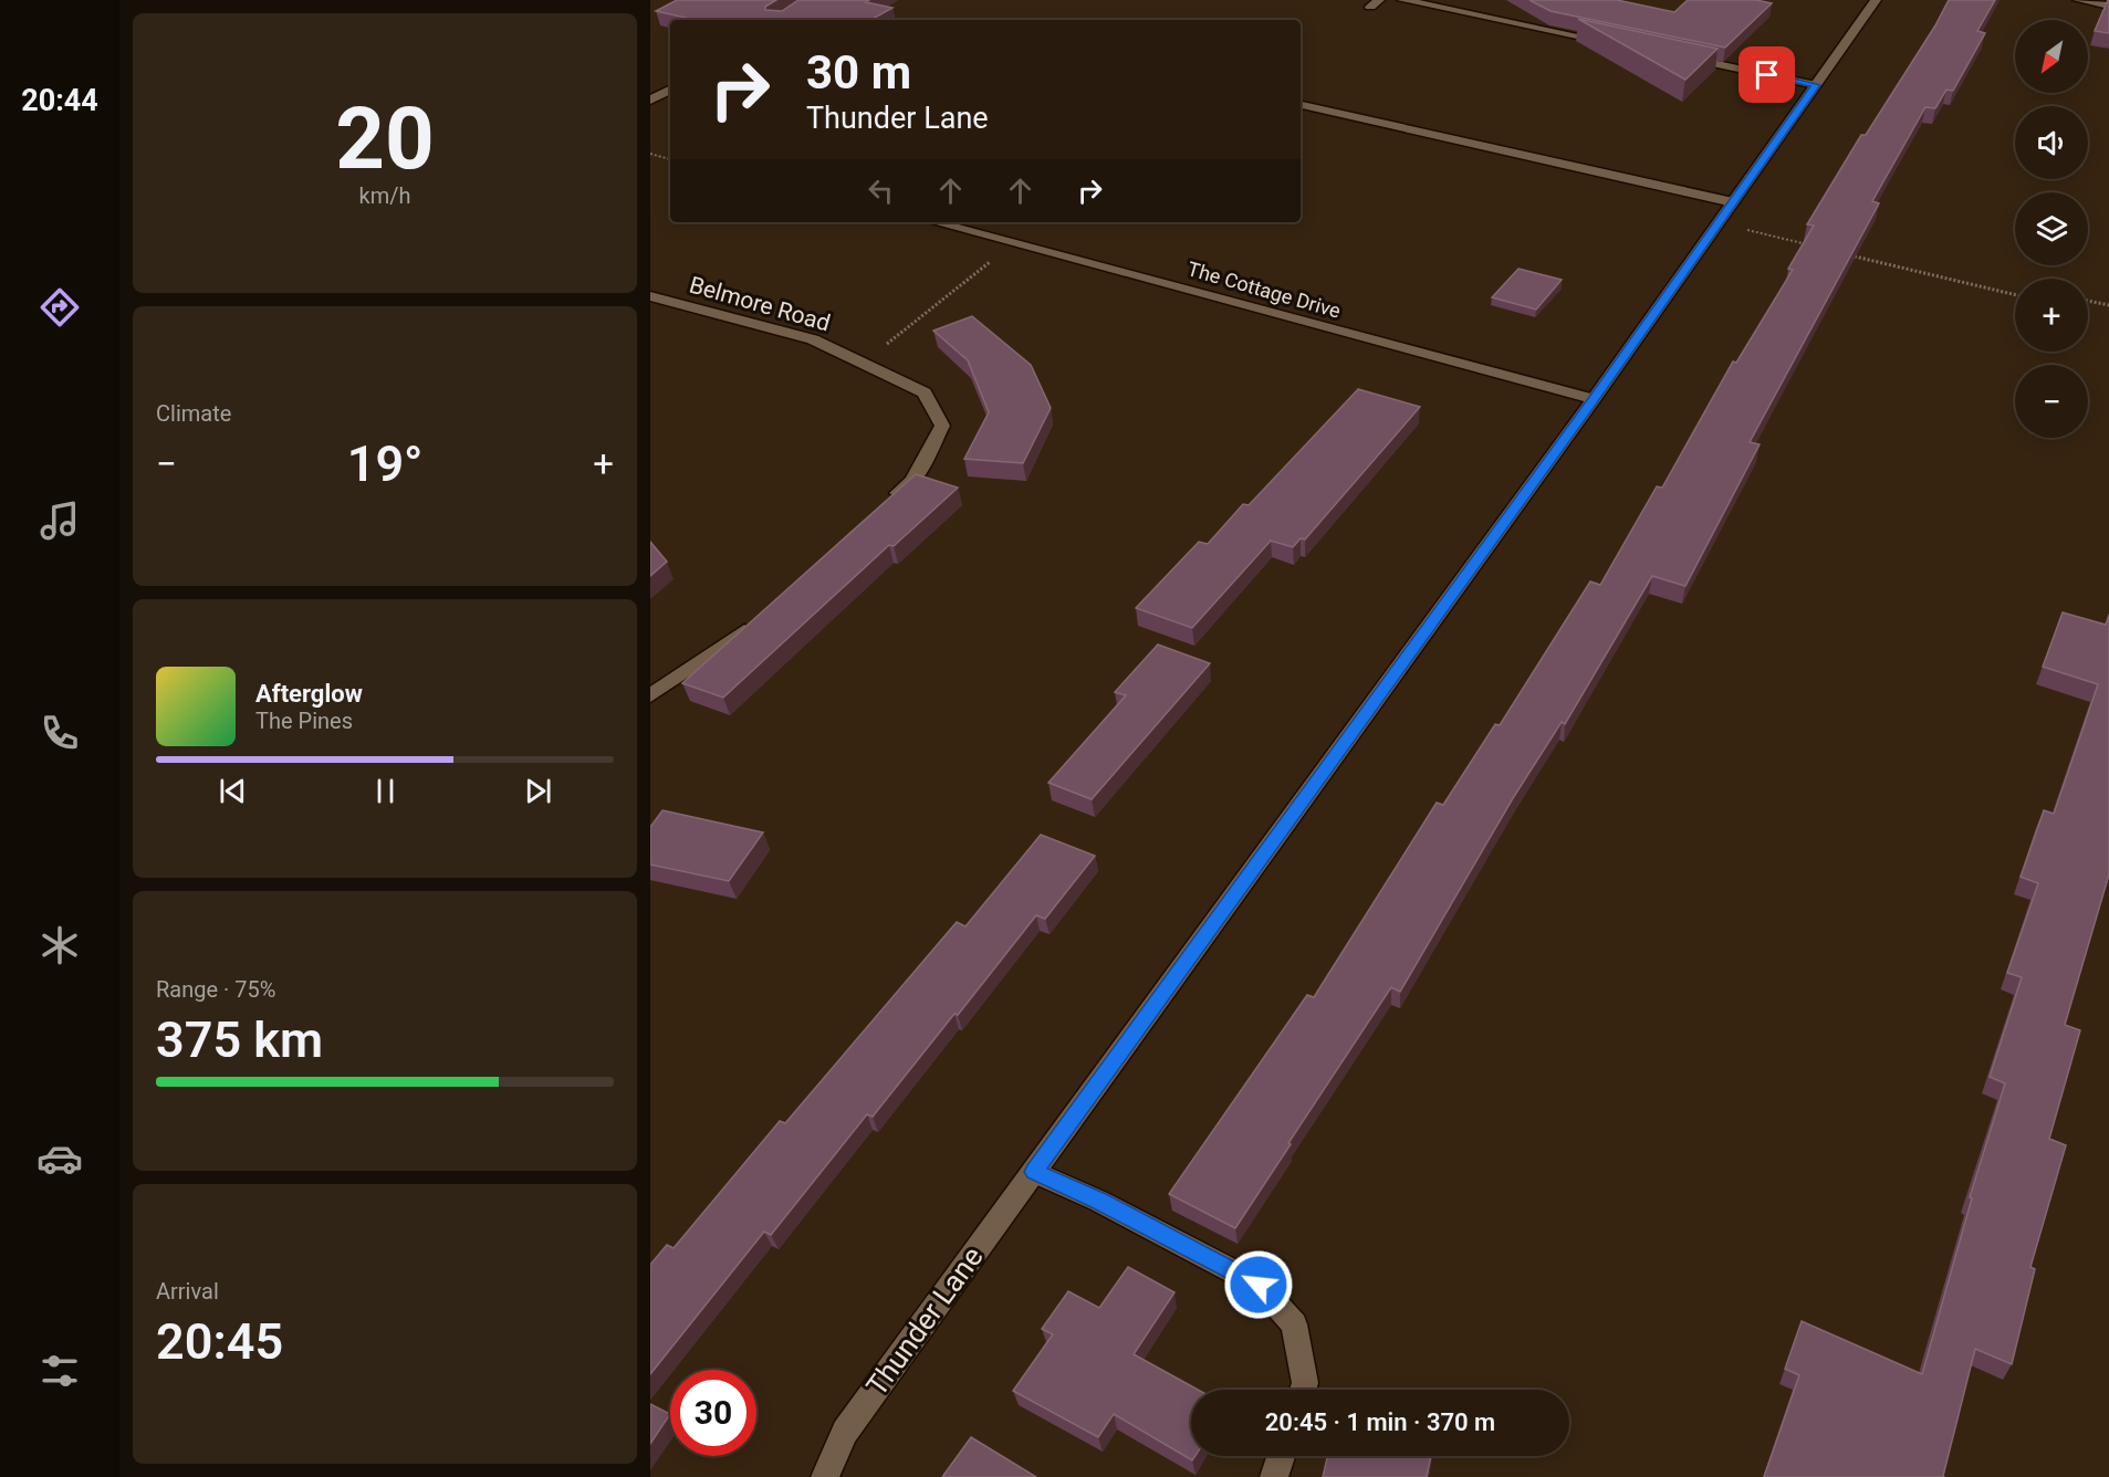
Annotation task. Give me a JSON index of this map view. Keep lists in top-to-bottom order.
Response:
{
  "streets": {
    "street": ["The Cottage Drive", "Belmore Road", "Thunder Lane"]
  },
  "crossings": [
    ["The Cottage Drive", "Thunder Lane"]
  ],
  "north": "bottom left",
  "page": {
    "tabs": "20:44",
    "tile": [
      ["20", "km/h"],
      "Climate",
      ["Range · 75%", "375 km"],
      ["Arrival", "20:45"]
    ],
    "map_buttons": ["+", "−"],
    "turn": ["30 m", "Thunder Lane"],
    "heat": ["−", "19°", "+"],
    "song": ["Afterglow", "The Pines"],
    "limit": "30",
    "trip": "20:45 · 1 min · 370 m"
  }
}
